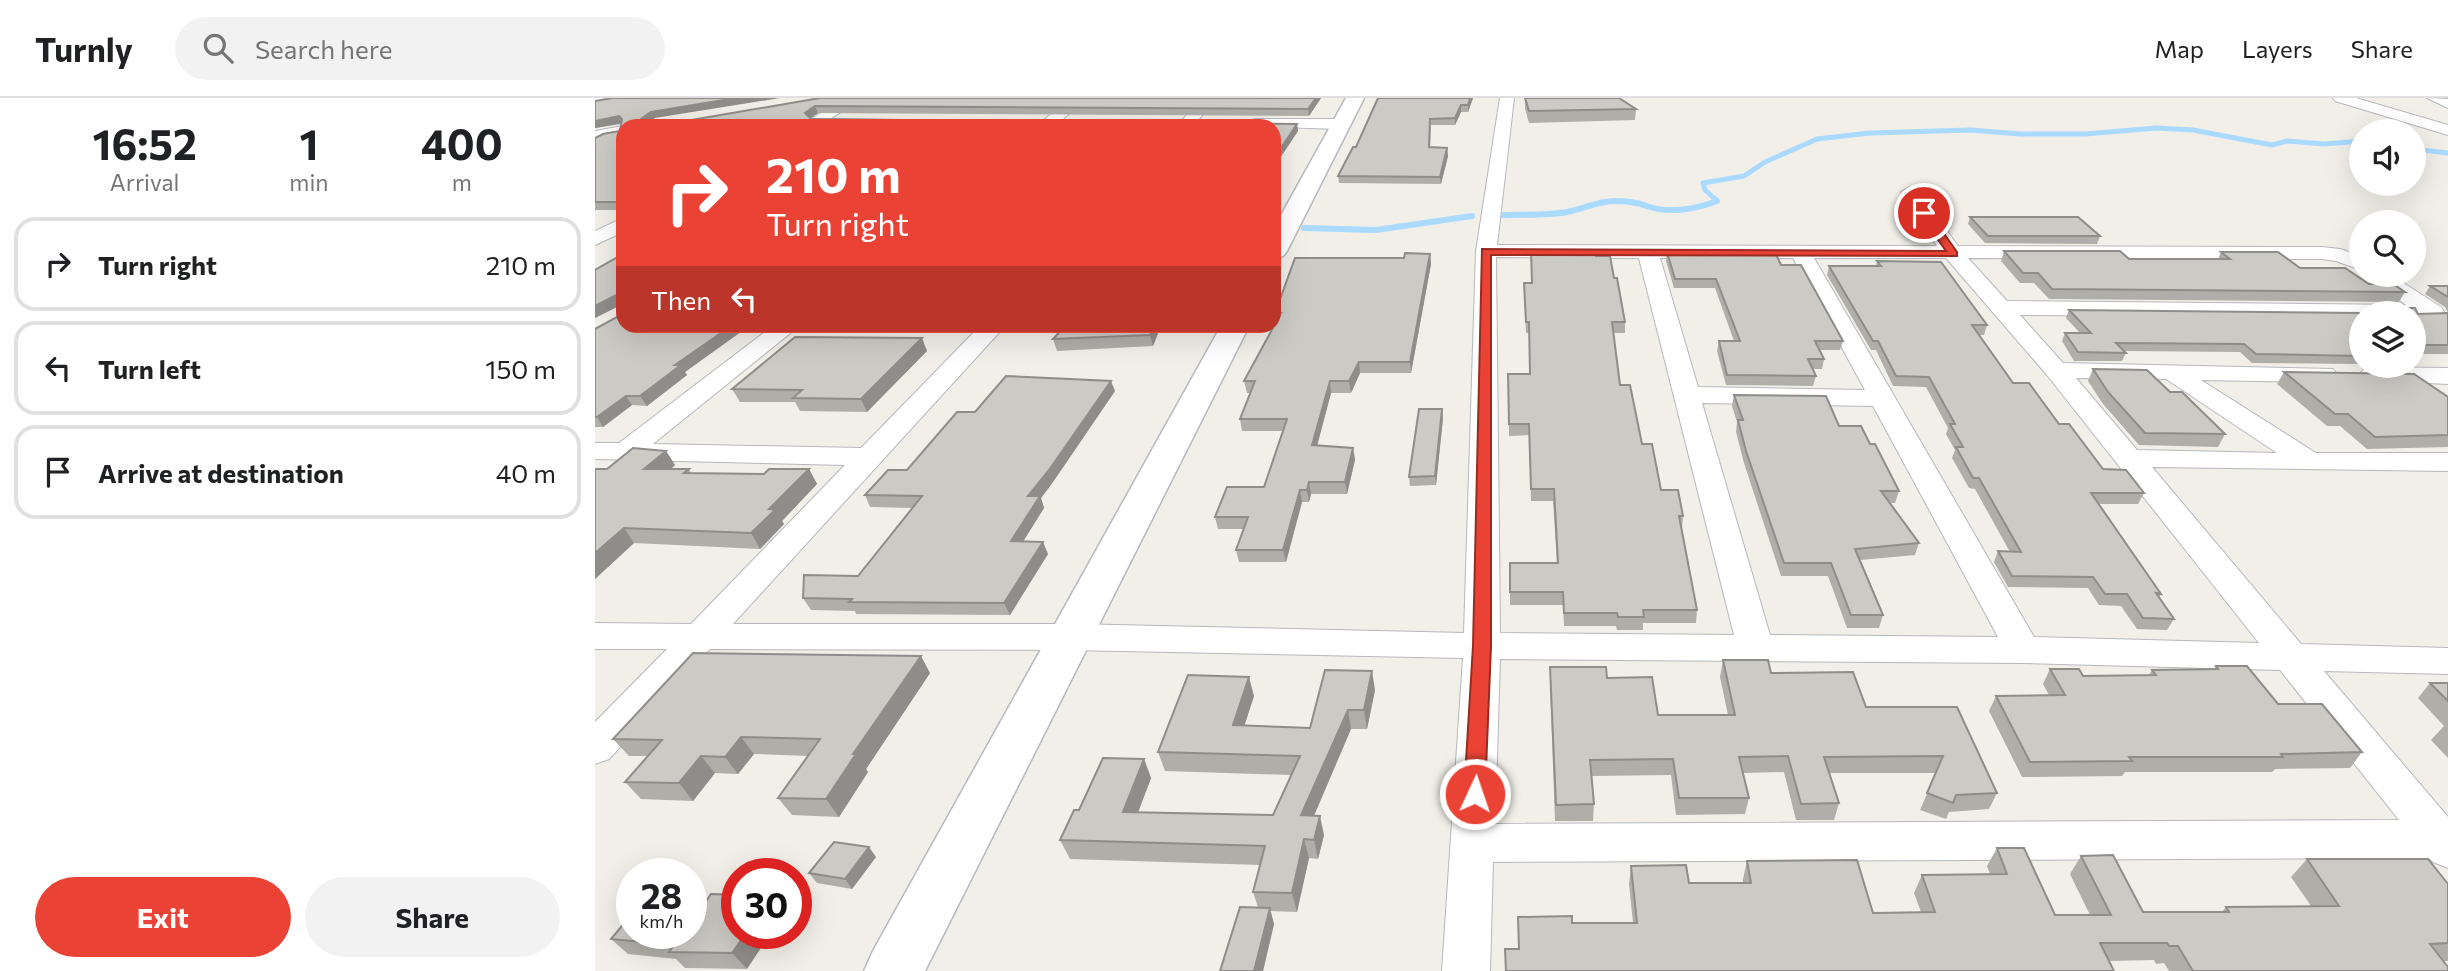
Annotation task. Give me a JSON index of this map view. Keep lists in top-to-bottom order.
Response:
{
  "page": {
    "header": "Turnly",
    "search": "Search here",
    "nav": ["Map", "Layers", "Share"],
    "eta": [
      "16:52",
      "Arrival",
      "1",
      "min",
      "400",
      "m"
    ],
    "turn": ["210 m", "Turn right"],
    "list": [
      {
        "name": "Turn right",
        "value": "210 m"
      },
      {
        "name": "Turn left",
        "value": "150 m"
      },
      {
        "name": "Arrive at destination",
        "value": "40 m"
      }
    ],
    "then": "Then",
    "speed": "28 km/h",
    "limit": "30",
    "buttons": ["Exit", "Share"]
  }
}
